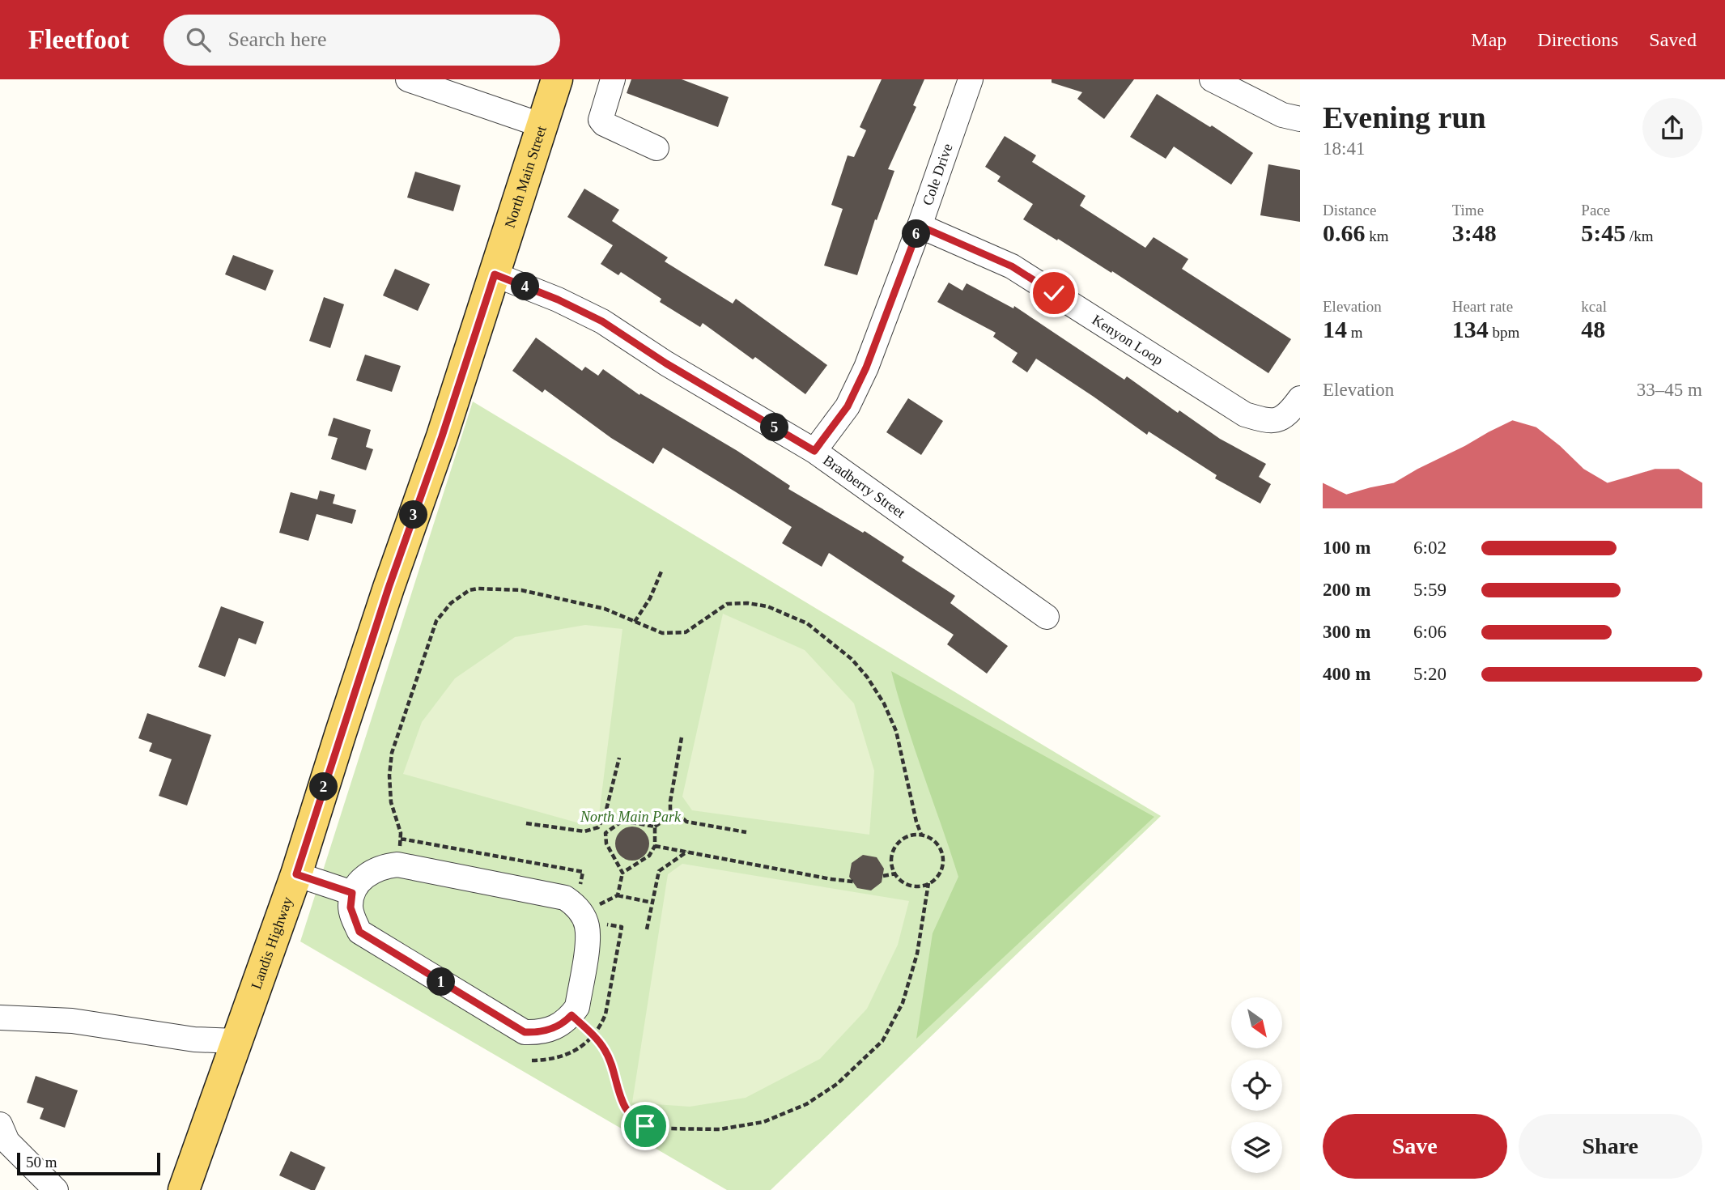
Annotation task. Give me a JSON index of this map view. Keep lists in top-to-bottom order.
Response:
{
  "streets": {
    "main road": ["North Main Street", "Landis Highway"],
    "street": ["Cole Drive", "Kenyon Loop", "Bradberry Street"]
  },
  "crossings": [
    ["Cole Drive", "Kenyon Loop"],
    ["Cole Drive", "Bradberry Street"],
    ["North Main Street", "Bradberry Street"],
    ["North Main Street", "Landis Highway"],
    ["Bradberry Street", "Landis Highway"]
  ],
  "parks": ["North Main Park"],
  "scale_bar": "50 m",
  "north": "bottom right",
  "page": {
    "header": "Fleetfoot",
    "search": "Search here",
    "nav": ["Map", "Directions", "Saved"],
    "heading": ["Evening run", "18:41"],
    "stats": [
      ["Distance", "0.66 km"],
      ["Time", "3:48"],
      ["Pace", "5:45 /km"],
      ["Elevation", "14 m"],
      ["Heart rate", "134 bpm"],
      ["kcal", "48"]
    ],
    "pins": [
      "6",
      "4",
      "5",
      "3",
      "2",
      "1"
    ],
    "chart": ["Elevation", "33–45 m"],
    "list": [
      {
        "name": "100 m",
        "note": "6:02"
      },
      {
        "name": "200 m",
        "note": "5:59"
      },
      {
        "name": "300 m",
        "note": "6:06"
      },
      {
        "name": "400 m",
        "note": "5:20"
      }
    ],
    "buttons": ["Save", "Share"],
    "scale": "50 m"
  }
}
